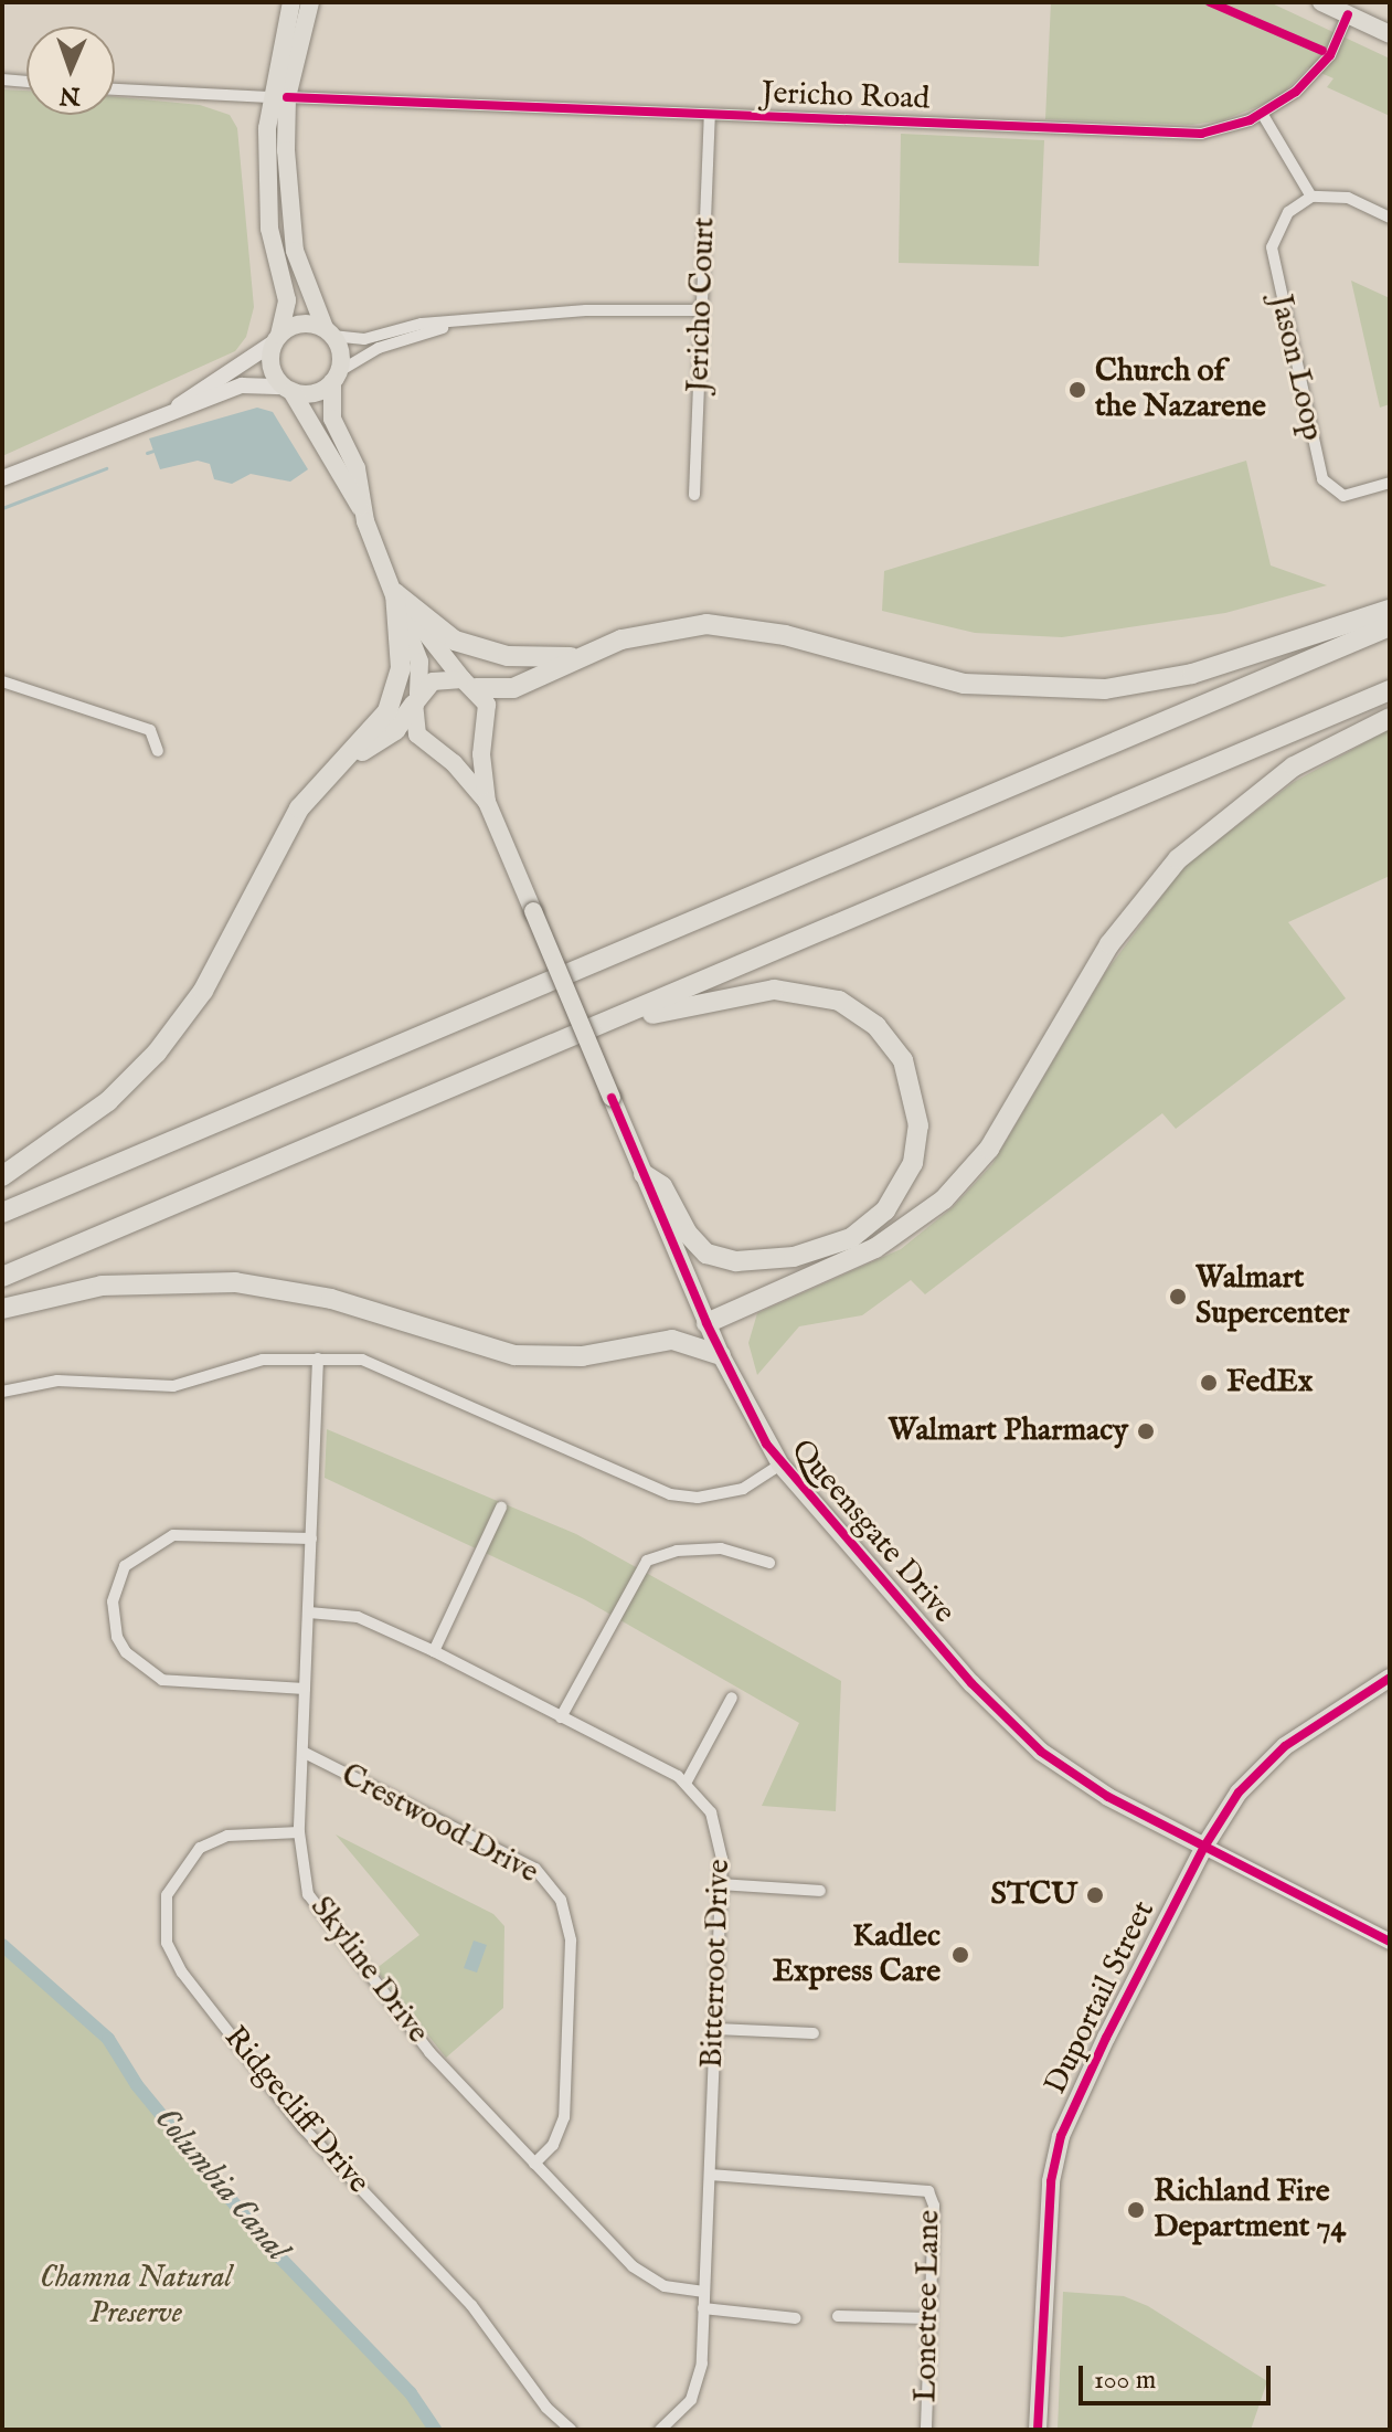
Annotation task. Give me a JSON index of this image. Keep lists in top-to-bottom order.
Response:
{
  "streets": {
    "main road": ["Queensgate Drive", "Duportail Street"],
    "street": [
      "Jericho Road",
      "Jericho Court",
      "Jason Loop",
      "Crestwood Drive",
      "Bitterroot Drive",
      "Skyline Drive",
      "Ridgecliff Drive",
      "Lonetree Lane"
    ]
  },
  "crossings": [
    ["Jericho Road", "Jericho Court"],
    ["Queensgate Drive", "Duportail Street"],
    ["Crestwood Drive", "Skyline Drive"],
    ["Bitterroot Drive", "Skyline Drive"],
    ["Bitterroot Drive", "Lonetree Lane"],
    ["Skyline Drive", "Ridgecliff Drive"]
  ],
  "water": ["Columbia Canal"],
  "parks": ["Chamna Natural Preserve"],
  "places": [
    "Church of the Nazarene",
    "Walmart Supercenter",
    "FedEx",
    "Walmart Pharmacy",
    "STCU",
    "Kadlec Express Care",
    "Richland Fire Department 74"
  ],
  "scale_bar": "100 m",
  "north": "bottom"
}
